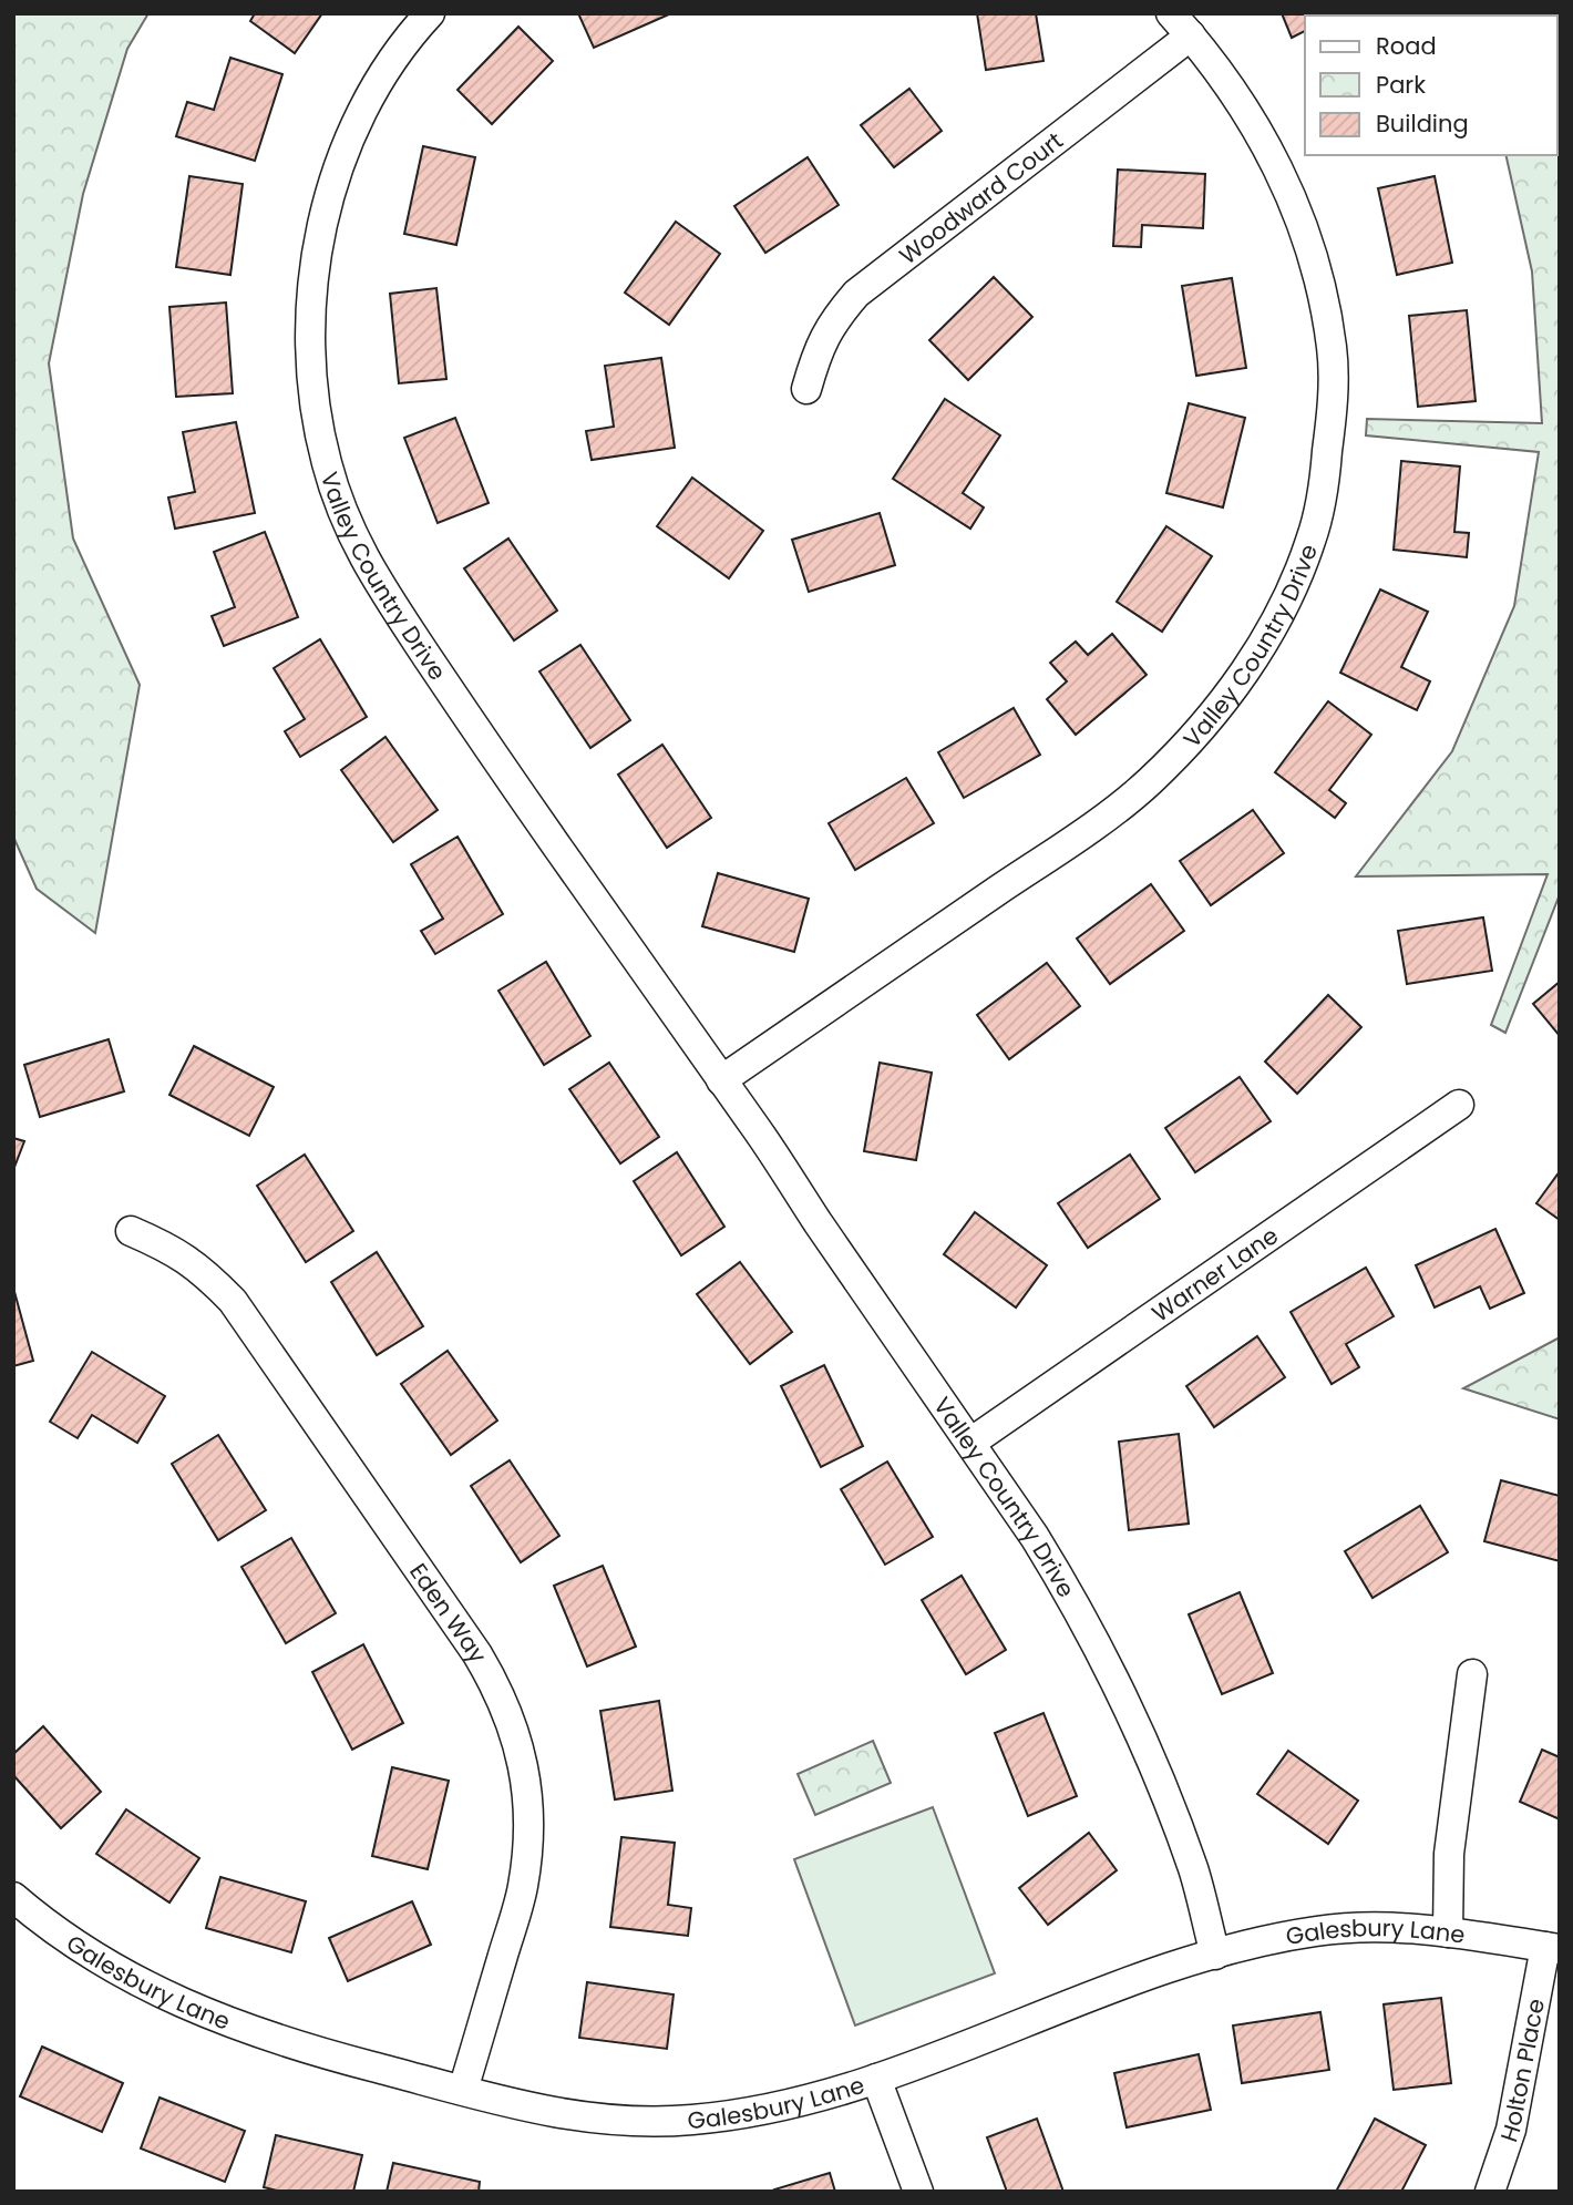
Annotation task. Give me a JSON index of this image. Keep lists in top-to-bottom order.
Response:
{
  "streets": {
    "street": [
      "Woodward Court",
      "Valley Country Drive",
      "Warner Lane",
      "Eden Way",
      "Galesbury Lane",
      "Holton Place"
    ]
  },
  "crossings": [
    ["Woodward Court", "Valley Country Drive"],
    ["Valley Country Drive", "Warner Lane"],
    ["Valley Country Drive", "Galesbury Lane"],
    ["Eden Way", "Galesbury Lane"],
    ["Galesbury Lane", "Holton Place"]
  ],
  "legend": ["Road", "Park", "Building"]
}
